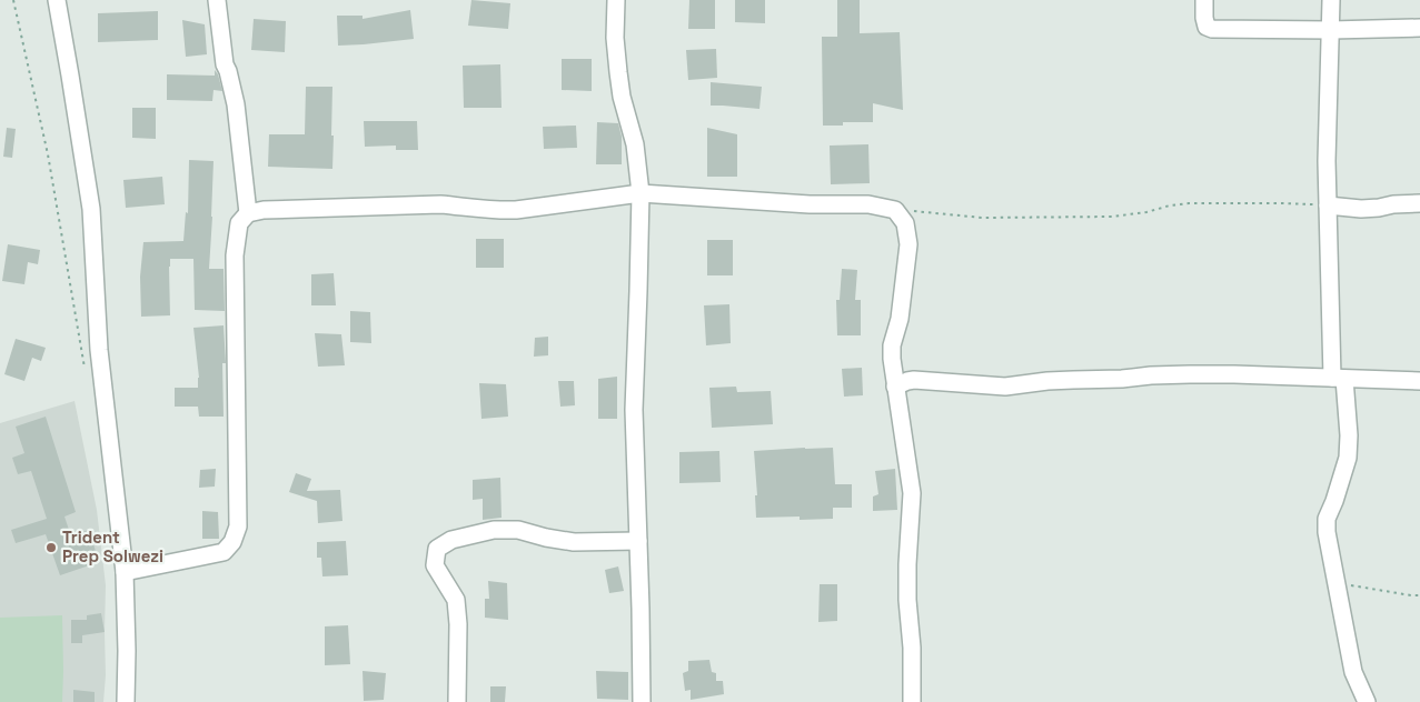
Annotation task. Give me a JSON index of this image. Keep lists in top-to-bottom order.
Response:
{
  "places": ["Trident Prep Solwezi"]
}
